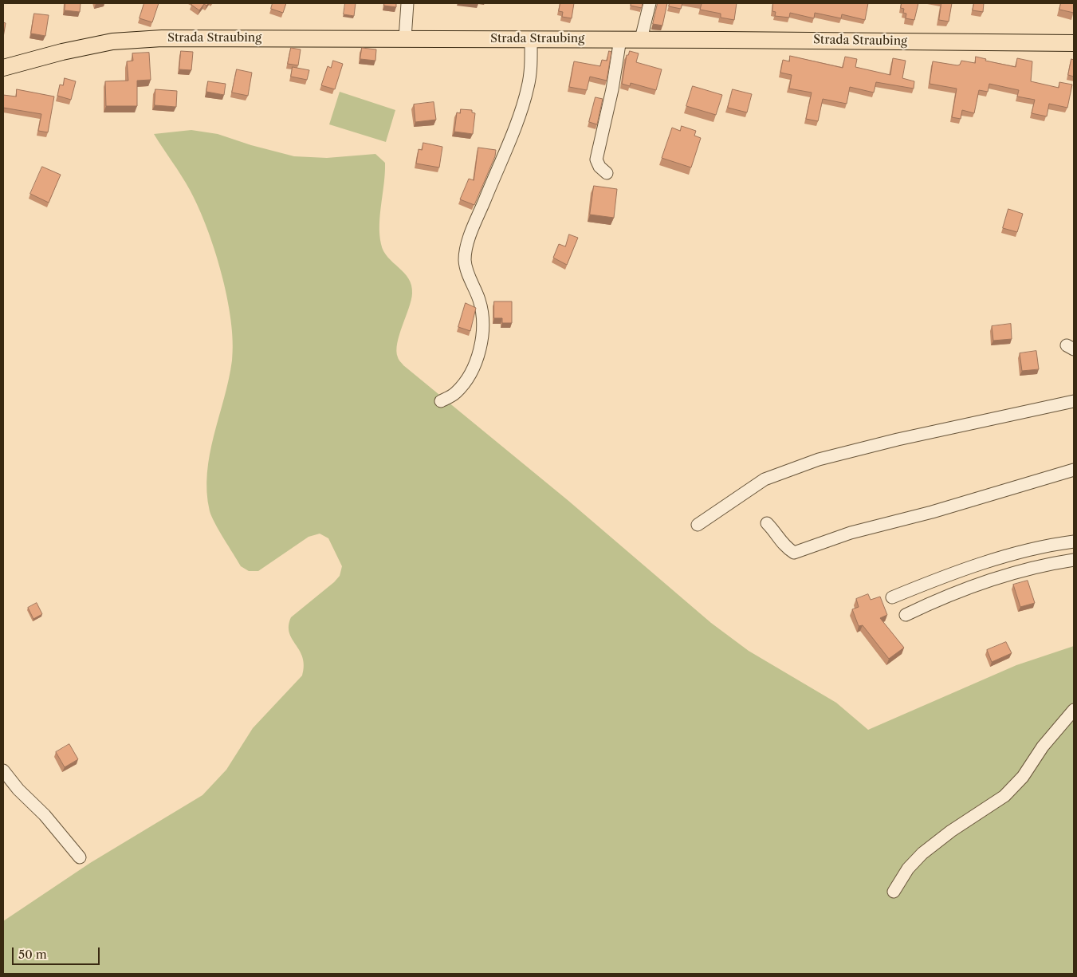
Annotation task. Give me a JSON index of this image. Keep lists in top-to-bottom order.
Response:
{
  "streets": {
    "main road": ["Strada Straubing"]
  },
  "scale_bar": "50 m"
}
